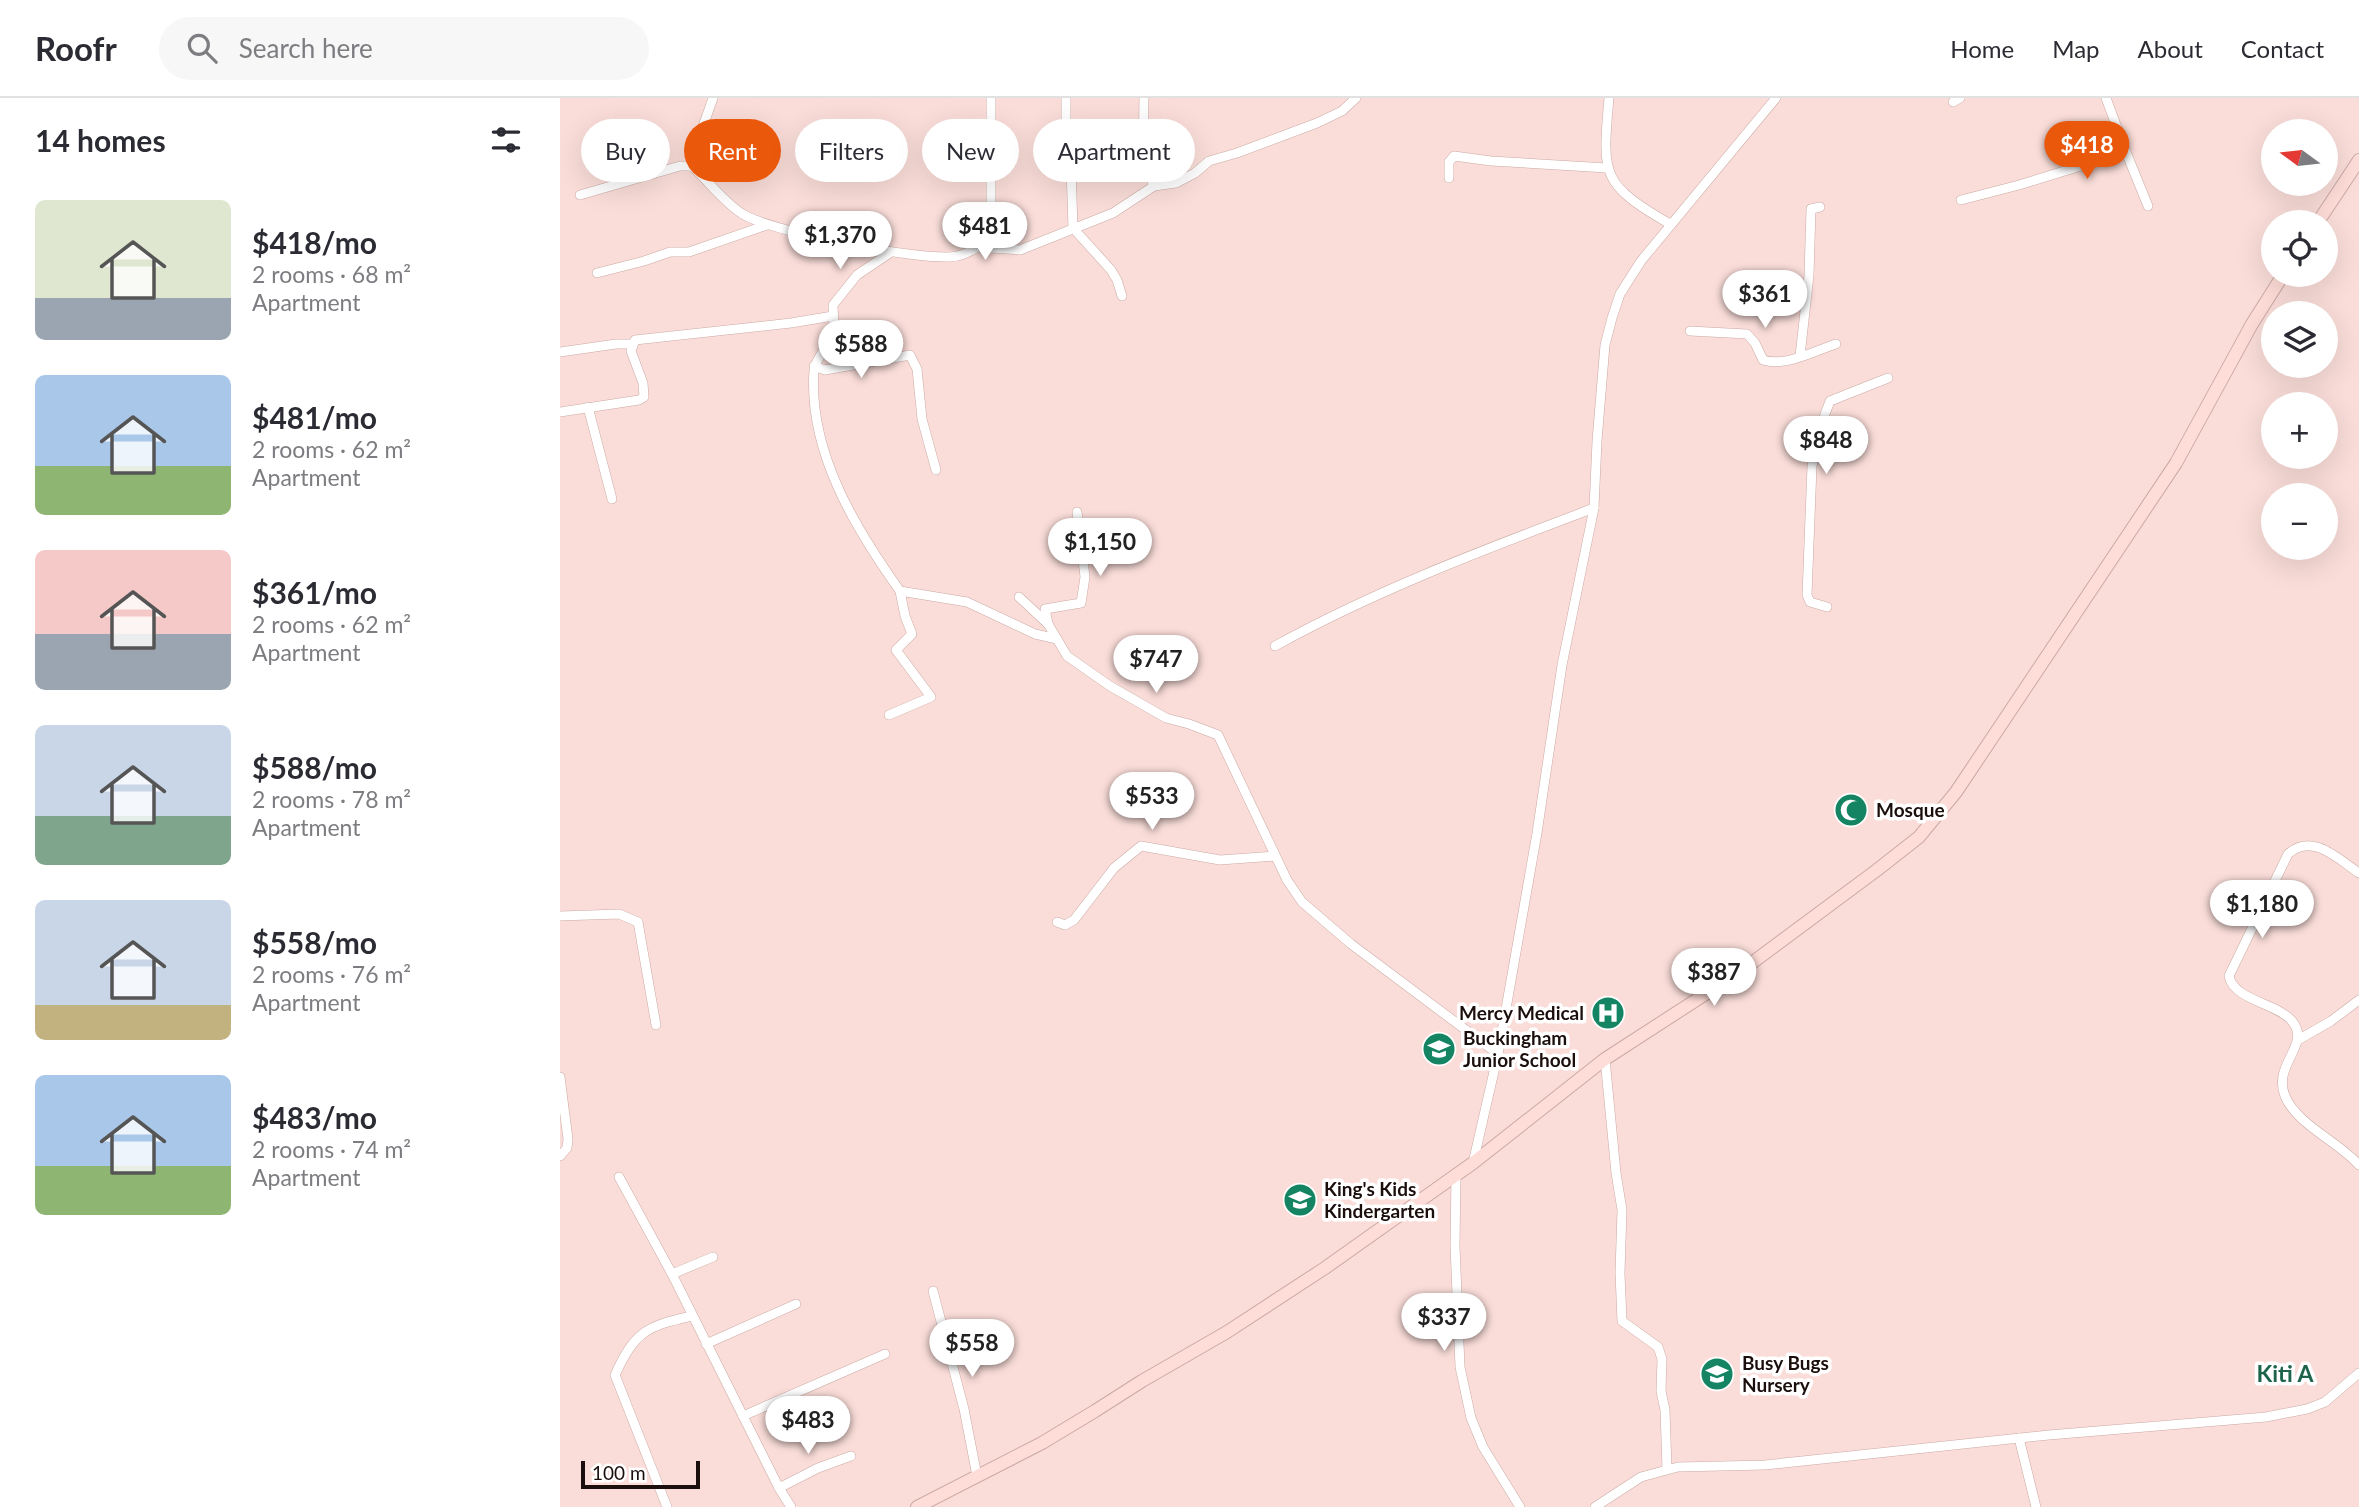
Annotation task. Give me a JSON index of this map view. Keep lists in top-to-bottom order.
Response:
{
  "districts": ["Kiti A"],
  "places": {
    "mosque": ["Mosque"],
    "hospital": ["Mercy Medical"],
    "school or university": ["Buckingham Junior School", "King's Kids Kindergarten", "Busy Bugs Nursery"]
  },
  "scale_bar": "100 m",
  "north": "left",
  "page": {
    "header": "Roofr",
    "search": "Search here",
    "nav": [
      "Home",
      "Map",
      "About",
      "Contact"
    ],
    "heading": "14 homes",
    "map_buttons": ["+", "−"],
    "chip": [
      "Buy",
      "Rent",
      "Filters",
      "New",
      "Apartment"
    ],
    "price": [
      "$418",
      "$481",
      "$1,370",
      "$361",
      "$588",
      "$848",
      "$1,150",
      "$747",
      "$533",
      "$1,180",
      "$387",
      "$337",
      "$558",
      "$483"
    ],
    "list": [
      {
        "name": "$418/mo",
        "note": "2 rooms · 68 m² · Apartment"
      },
      {
        "name": "$481/mo",
        "note": "2 rooms · 62 m² · Apartment"
      },
      {
        "name": "$361/mo",
        "note": "2 rooms · 62 m² · Apartment"
      },
      {
        "name": "$588/mo",
        "note": "2 rooms · 78 m² · Apartment"
      },
      {
        "name": "$558/mo",
        "note": "2 rooms · 76 m² · Apartment"
      },
      {
        "name": "$483/mo",
        "note": "2 rooms · 74 m² · Apartment"
      }
    ],
    "scale": "100 m"
  }
}
